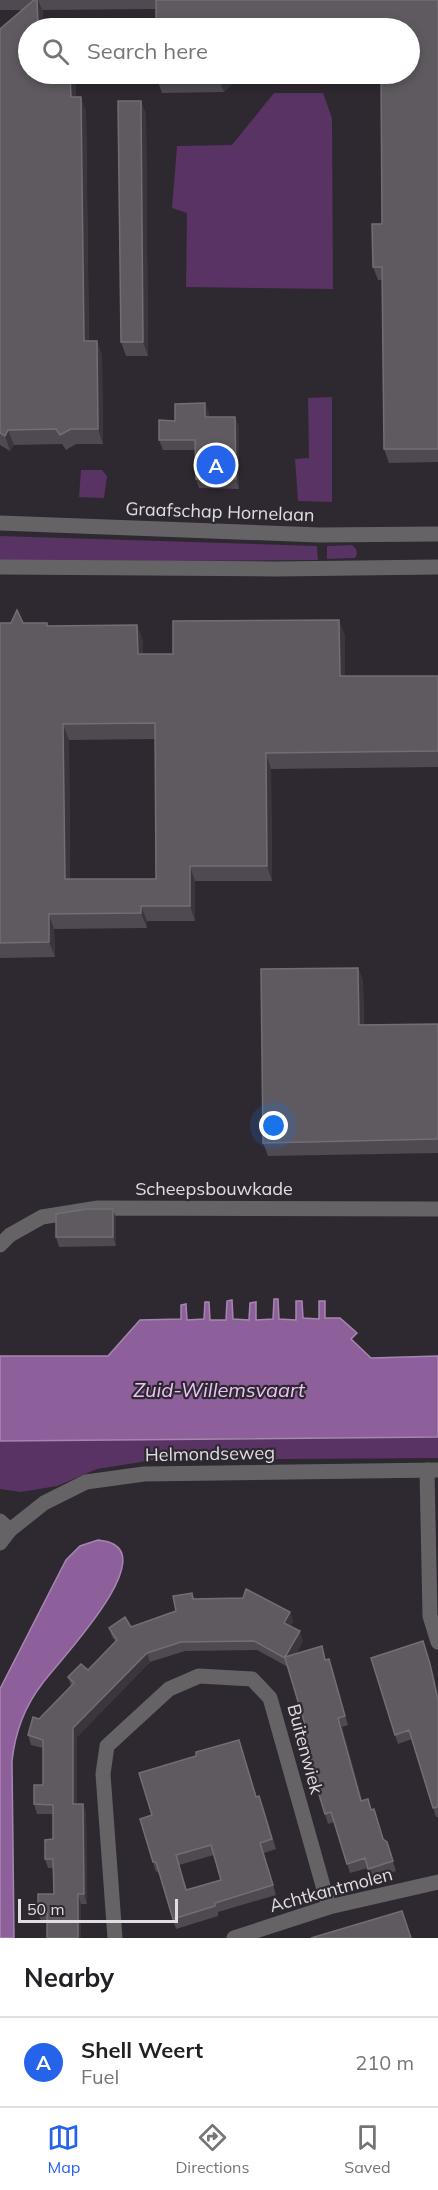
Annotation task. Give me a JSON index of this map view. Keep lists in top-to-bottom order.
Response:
{
  "streets": {
    "street": [
      "Graafschap Hornelaan",
      "Scheepsbouwkade",
      "Helmondseweg",
      "Buitenwiek",
      "Achtkantmolen"
    ]
  },
  "crossings": [
    ["Buitenwiek", "Achtkantmolen"]
  ],
  "water": ["Zuid-Willemsvaart"],
  "scale_bar": "50 m",
  "page": {
    "search": "Search here",
    "pins": "A",
    "scale": "50 m",
    "heading": "Nearby",
    "list": [
      {
        "mark": "A",
        "name": "Shell Weert",
        "note": "Fuel",
        "value": "210 m"
      }
    ],
    "nav": ["Map", "Directions", "Saved"]
  }
}
